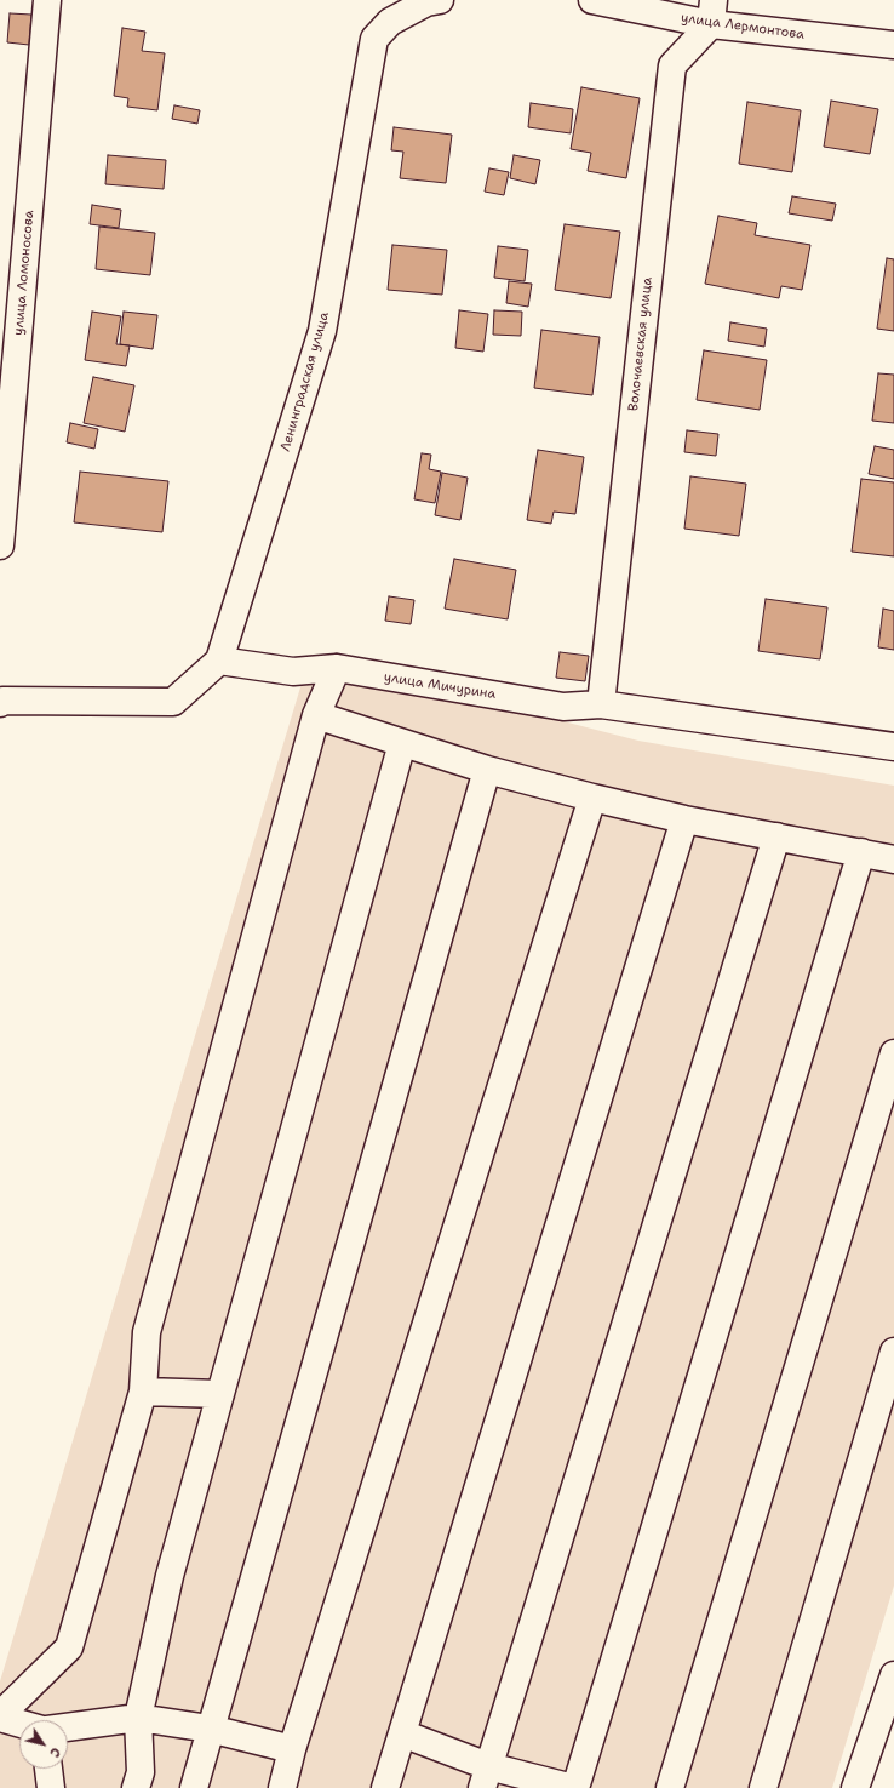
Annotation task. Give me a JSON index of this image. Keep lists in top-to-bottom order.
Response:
{
  "streets": {
    "street": [
      "улица Лермонтова",
      "улица Ломоносова",
      "Волочаевская улица",
      "Ленинградская улица",
      "улица Мичурина"
    ]
  },
  "crossings": [
    ["улица Лермонтова", "Волочаевская улица"],
    ["Волочаевская улица", "улица Мичурина"],
    ["Ленинградская улица", "улица Мичурина"]
  ],
  "north": "bottom right"
}
